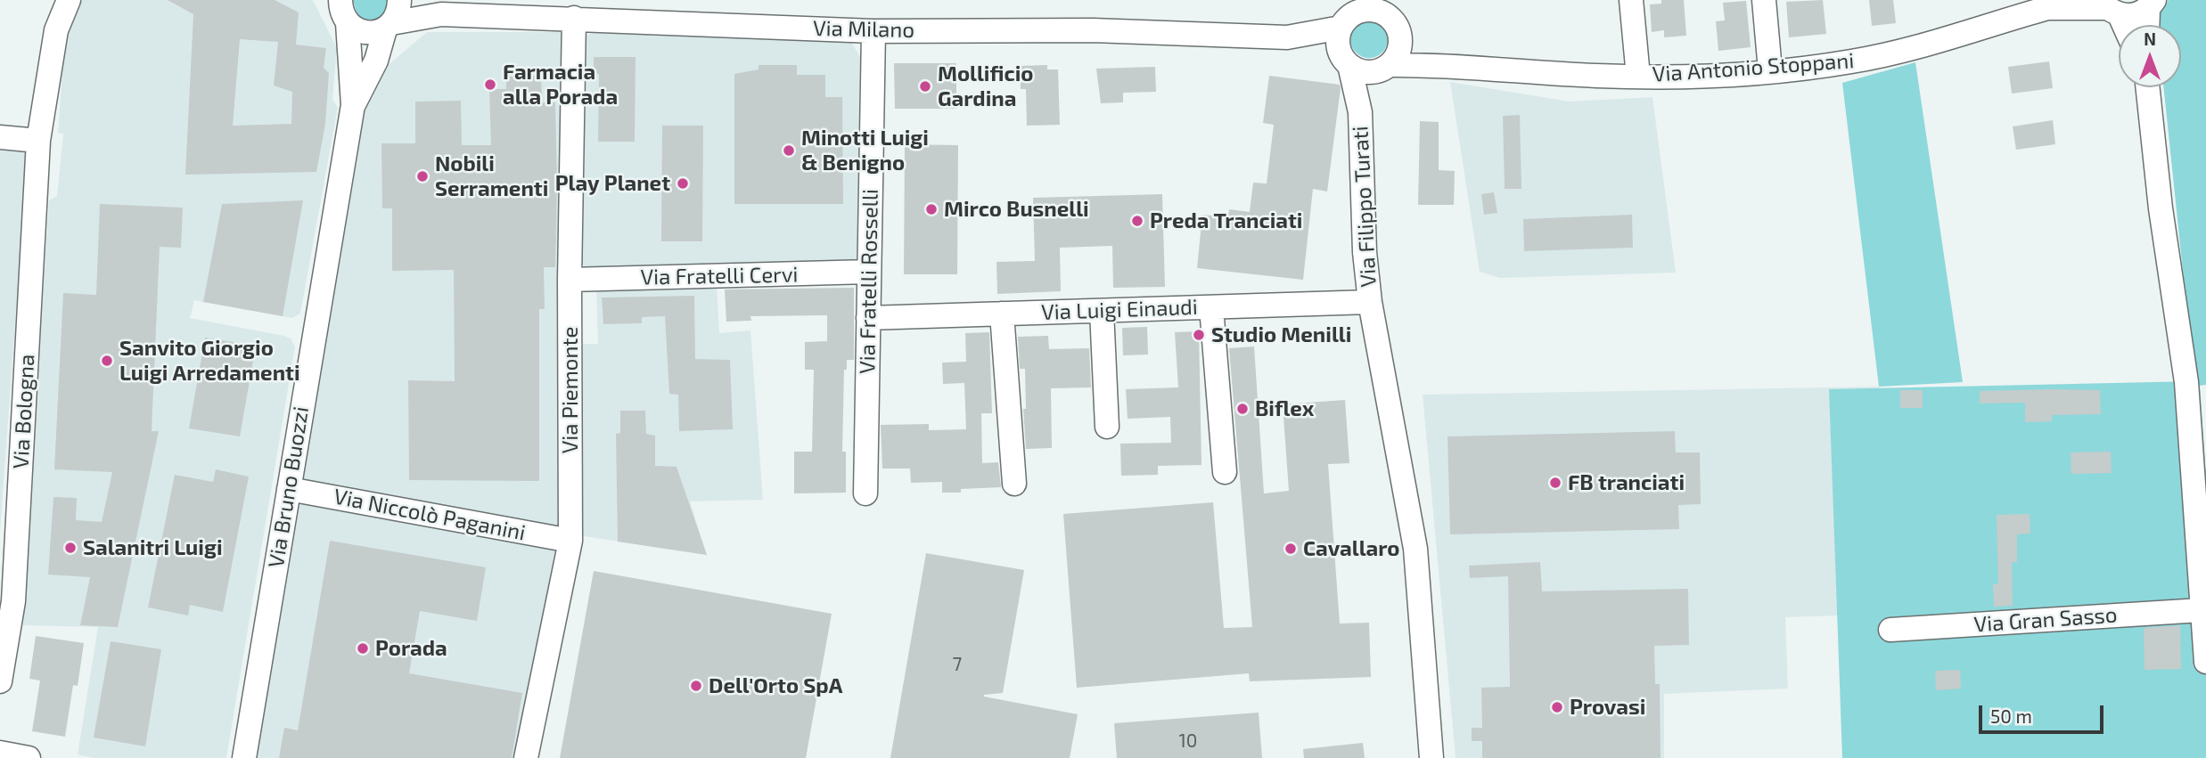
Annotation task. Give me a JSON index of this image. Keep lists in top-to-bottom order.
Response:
{
  "streets": {
    "street": [
      "Via Milano",
      "Via Antonio Stoppani",
      "Via Filippo Turati",
      "Via Fratelli Cervi",
      "Via Fratelli Rosselli",
      "Via Luigi Einaudi",
      "Via Piemonte",
      "Via Bologna",
      "Via Bruno Buozzi",
      "Via Niccolò Paganini",
      "Via Gran Sasso"
    ]
  },
  "crossings": [
    ["Via Milano", "Via Antonio Stoppani"],
    ["Via Milano", "Via Filippo Turati"],
    ["Via Milano", "Via Fratelli Rosselli"],
    ["Via Milano", "Via Piemonte"],
    ["Via Milano", "Via Bruno Buozzi"],
    ["Via Antonio Stoppani", "Via Filippo Turati"],
    ["Via Filippo Turati", "Via Luigi Einaudi"],
    ["Via Fratelli Cervi", "Via Fratelli Rosselli"],
    ["Via Fratelli Cervi", "Via Piemonte"],
    ["Via Fratelli Rosselli", "Via Luigi Einaudi"],
    ["Via Piemonte", "Via Niccolò Paganini"],
    ["Via Bruno Buozzi", "Via Niccolò Paganini"]
  ],
  "places": [
    "Farmacia alla Porada",
    "Mollificio Gardina",
    "Minotti Luigi & Benigno",
    "Nobili Serramenti",
    "Play Planet",
    "Mirco Busnelli",
    "Preda Tranciati",
    "Studio Menilli",
    "Sanvito Giorgio Luigi Arredamenti",
    "Biflex",
    "FB tranciati",
    "Salanitri Luigi",
    "Cavallaro",
    "Porada",
    "Dell'Orto SpA",
    "Provasi"
  ],
  "house_numbers": ["7", "10"],
  "scale_bar": "50 m",
  "north": "top"
}
